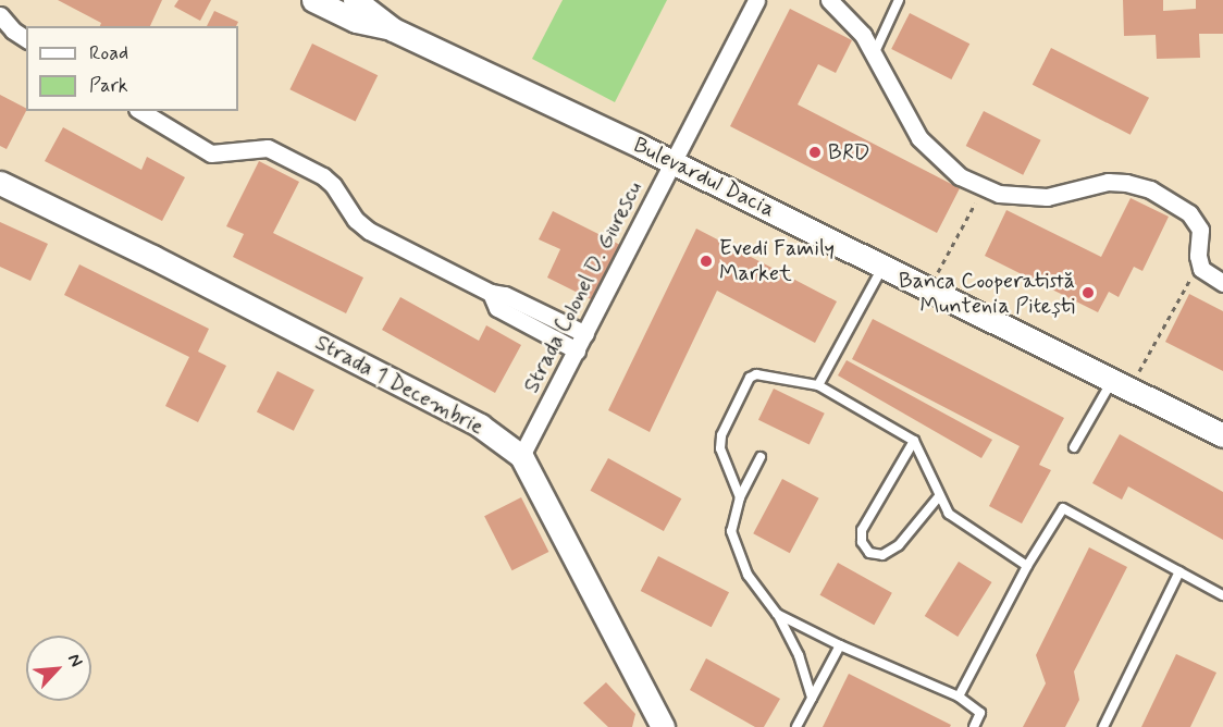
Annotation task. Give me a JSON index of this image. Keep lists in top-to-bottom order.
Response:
{
  "streets": {
    "main road": ["Bulevardul Dacia", "Strada 1 Decembrie"],
    "street": ["Strada Colonel D. Giurescu"]
  },
  "crossings": [
    ["Bulevardul Dacia", "Strada Colonel D. Giurescu"],
    ["Strada Colonel D. Giurescu", "Strada 1 Decembrie"]
  ],
  "places": ["BRD", "Evedi Family Market", "Banca Cooperatistă Muntenia Pitești"],
  "legend": ["Road", "Park"],
  "north": "top right"
}
